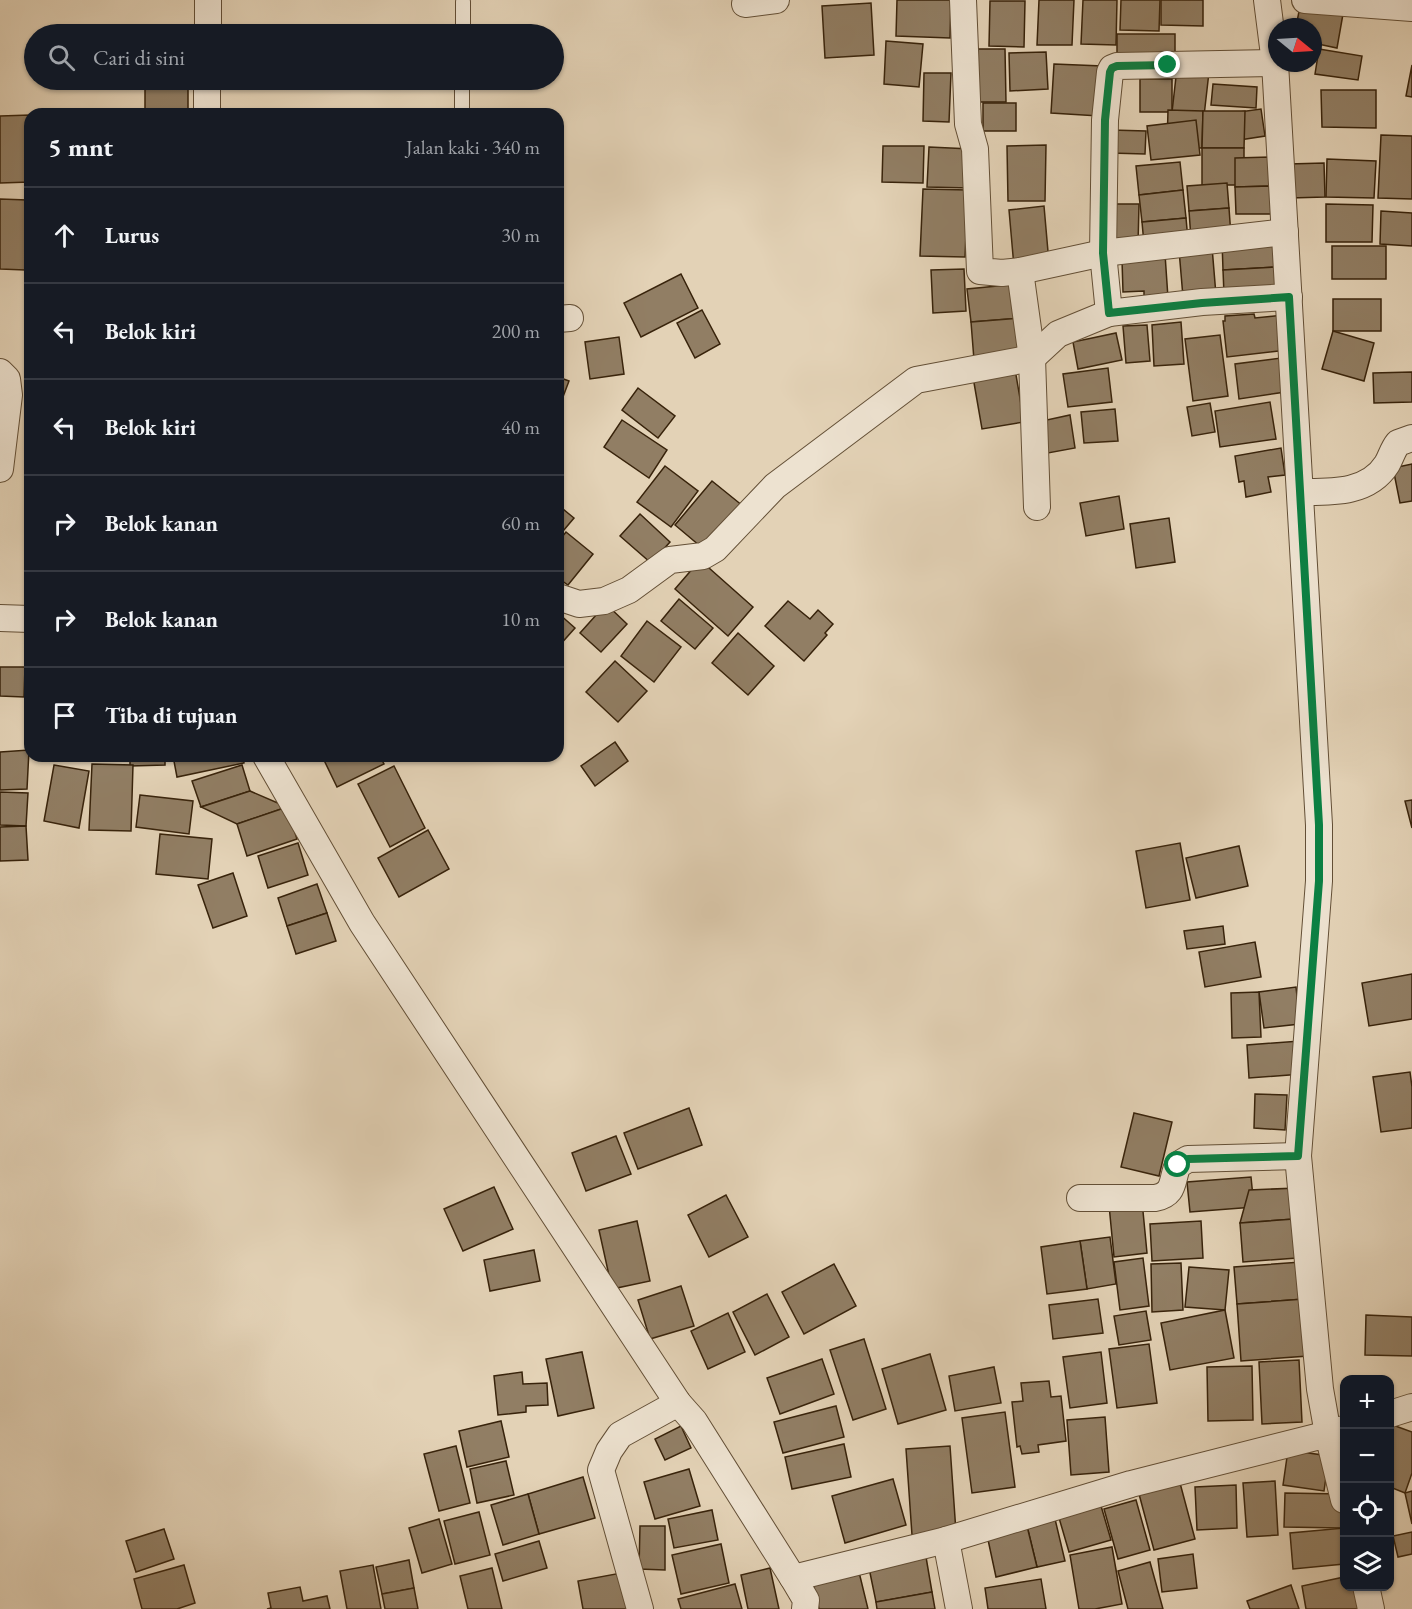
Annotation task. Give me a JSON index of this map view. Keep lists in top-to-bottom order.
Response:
{
  "north": "right",
  "page": {
    "search": "Cari di sini",
    "heading": ["5 mnt", "Jalan kaki · 340 m"],
    "list": [
      ["Lurus", "30 m"],
      ["Belok kiri", "200 m"],
      ["Belok kiri", "40 m"],
      ["Belok kanan", "60 m"],
      ["Belok kanan", "10 m"],
      "Tiba di tujuan"
    ],
    "map_buttons": ["+", "−"]
  }
}
